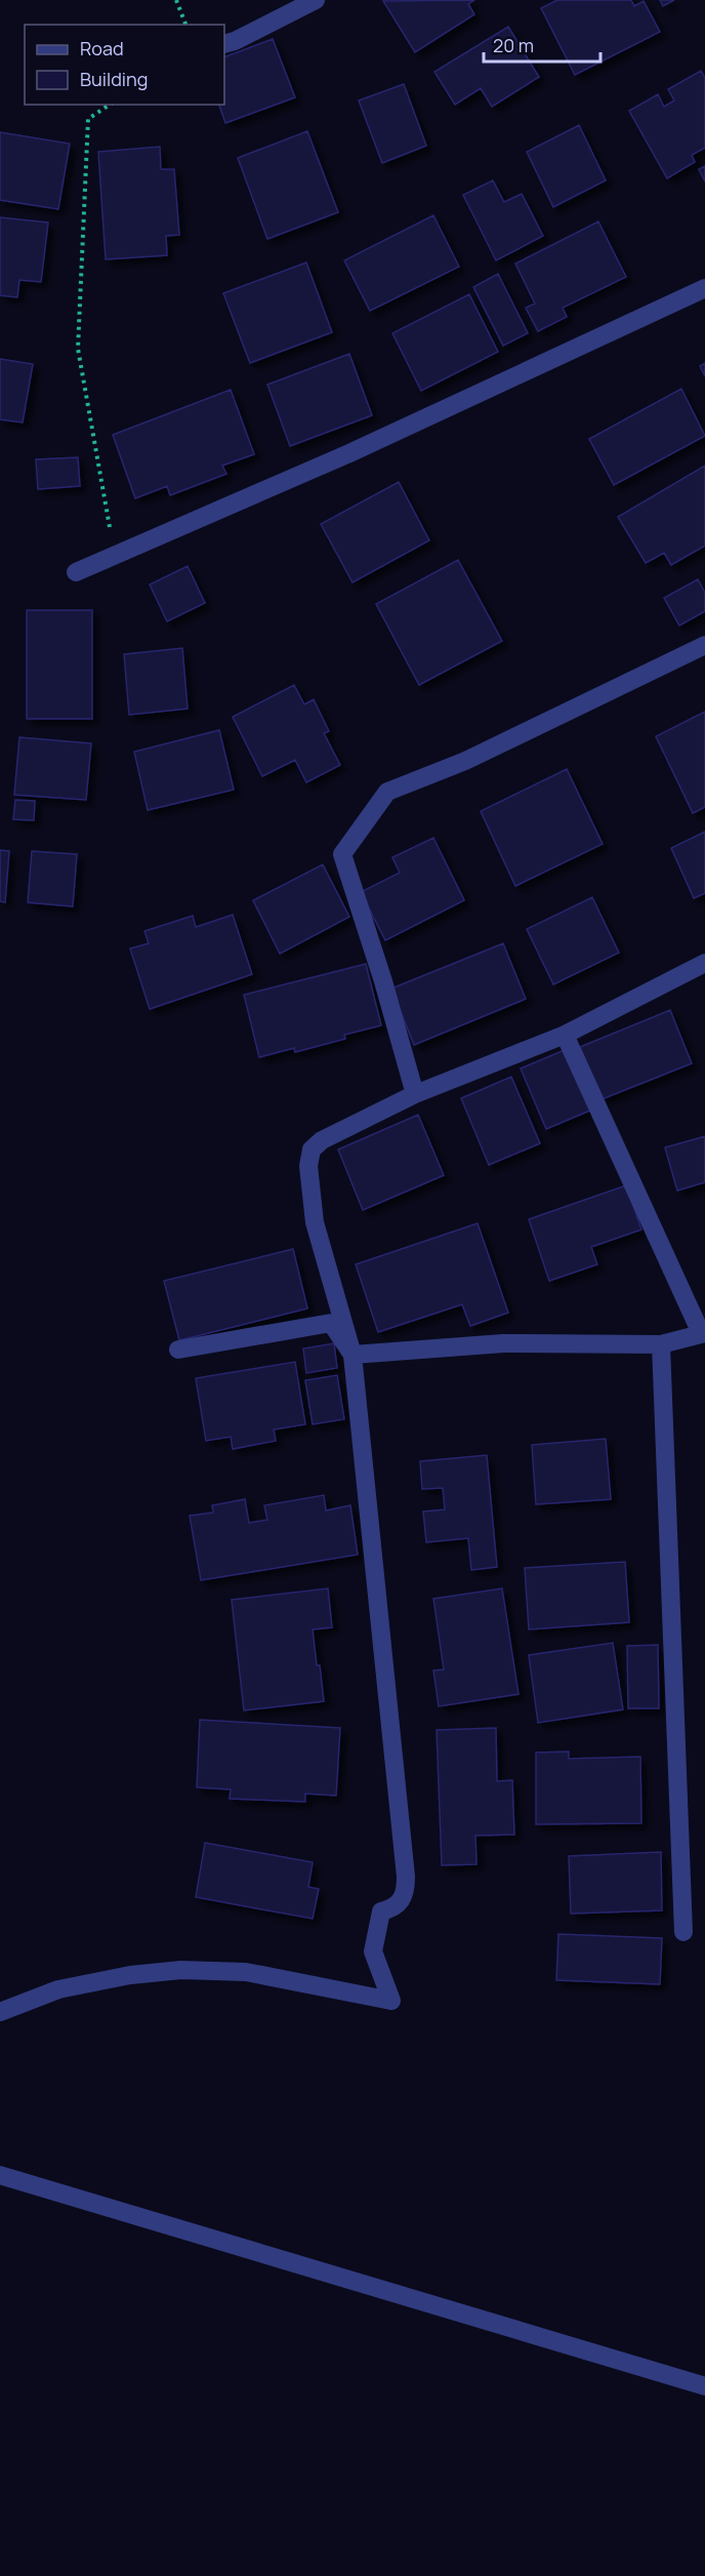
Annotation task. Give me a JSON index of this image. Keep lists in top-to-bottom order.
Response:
{
  "legend": ["Road", "Building"],
  "scale_bar": "20 m"
}
